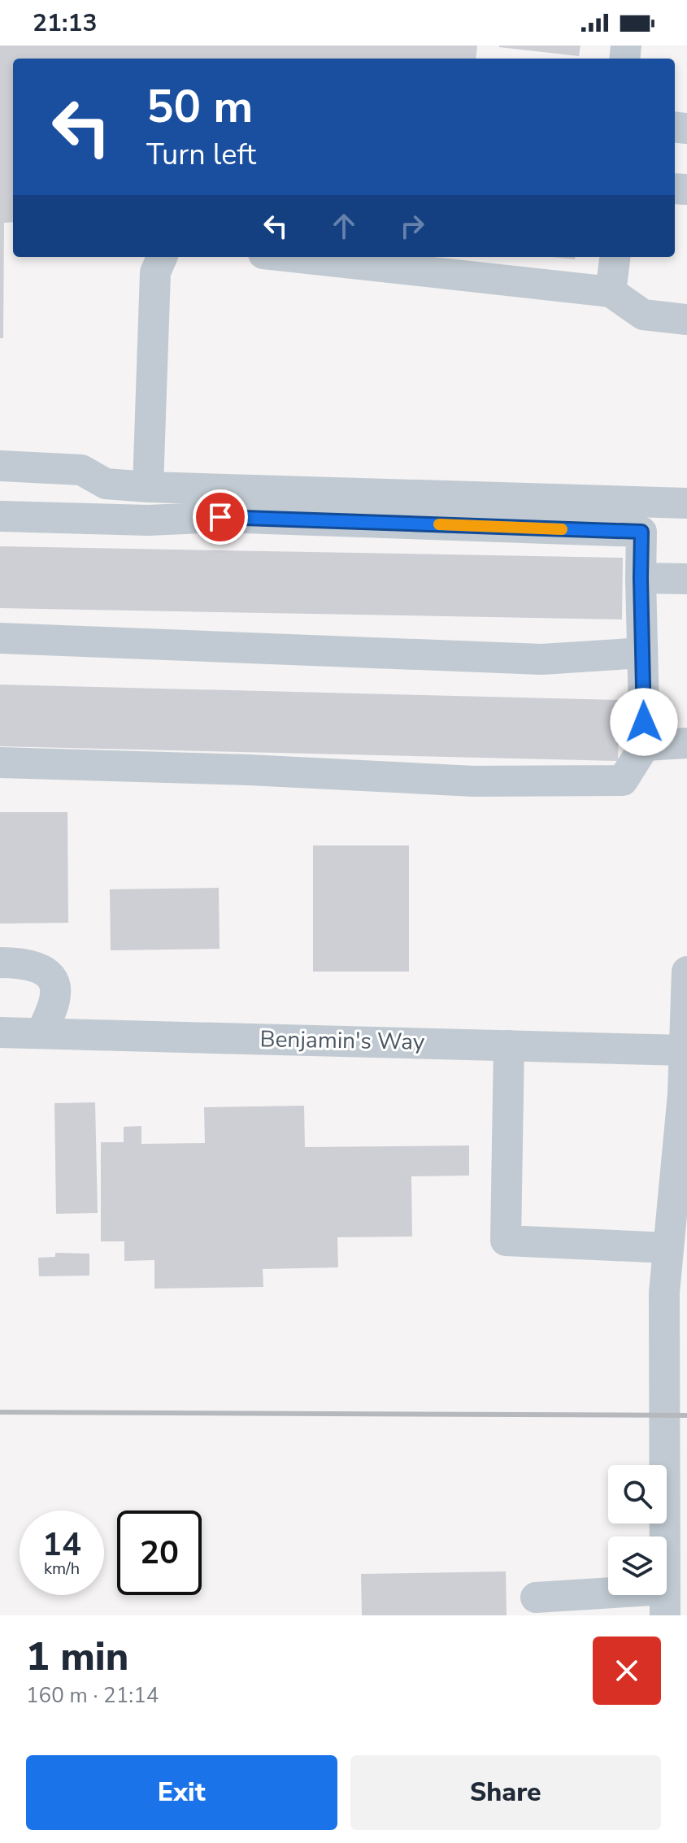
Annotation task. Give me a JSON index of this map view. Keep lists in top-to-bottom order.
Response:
{
  "streets": {
    "street": ["Benjamin's Way"]
  },
  "page": {
    "status": "21:13",
    "turn": ["50 m", "Turn left"],
    "speed": "14 km/h",
    "limit": "20",
    "heading": ["1 min", "160 m · 21:14"],
    "buttons": ["Exit", "Share"]
  }
}
